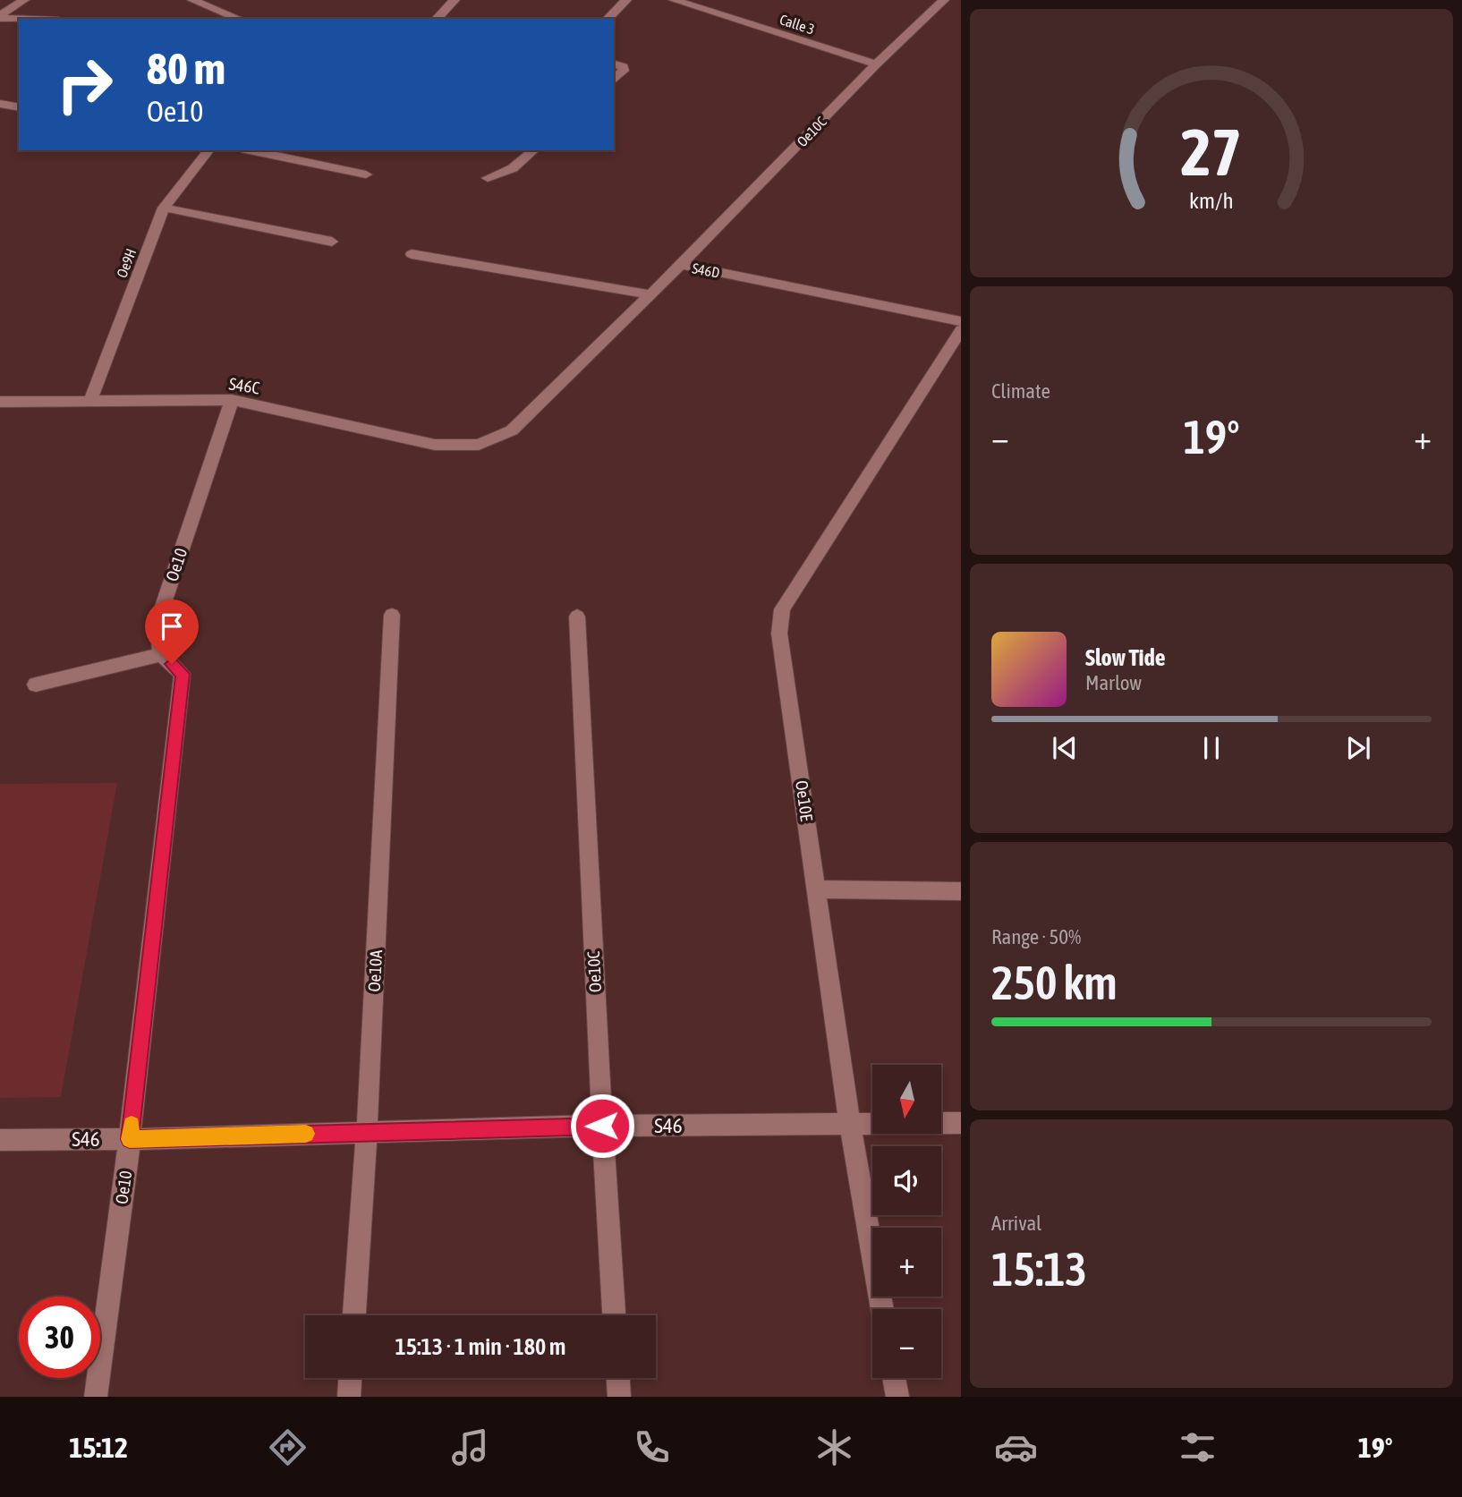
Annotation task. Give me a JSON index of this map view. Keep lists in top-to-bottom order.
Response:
{
  "streets": {
    "street": [
      "Calle 3",
      "Oe10C",
      "Oe9H",
      "S46D",
      "S46C",
      "Oe10",
      "Oe10E",
      "Oe10A",
      "S46"
    ]
  },
  "crossings": [
    ["Calle 3", "Oe10C"],
    ["Oe10C", "S46D"],
    ["Oe10C", "S46"],
    ["Oe9H", "S46C"],
    ["S46D", "S46C"],
    ["S46C", "Oe10"],
    ["Oe10", "S46"],
    ["Oe10E", "S46"],
    ["Oe10A", "S46"]
  ],
  "north": "bottom",
  "page": {
    "turn": ["80 m", "Oe10"],
    "tile": [
      "Climate",
      ["Range · 50%", "250 km"],
      ["Arrival", "15:13"]
    ],
    "heat": ["−", "19°", "+"],
    "song": ["Slow Tide", "Marlow"],
    "map_buttons": ["+", "−"],
    "limit": "30",
    "trip": "15:13 · 1 min · 180 m",
    "tabs": ["15:12", "19°"],
    "gauge": ["27", "km/h"]
  }
}
